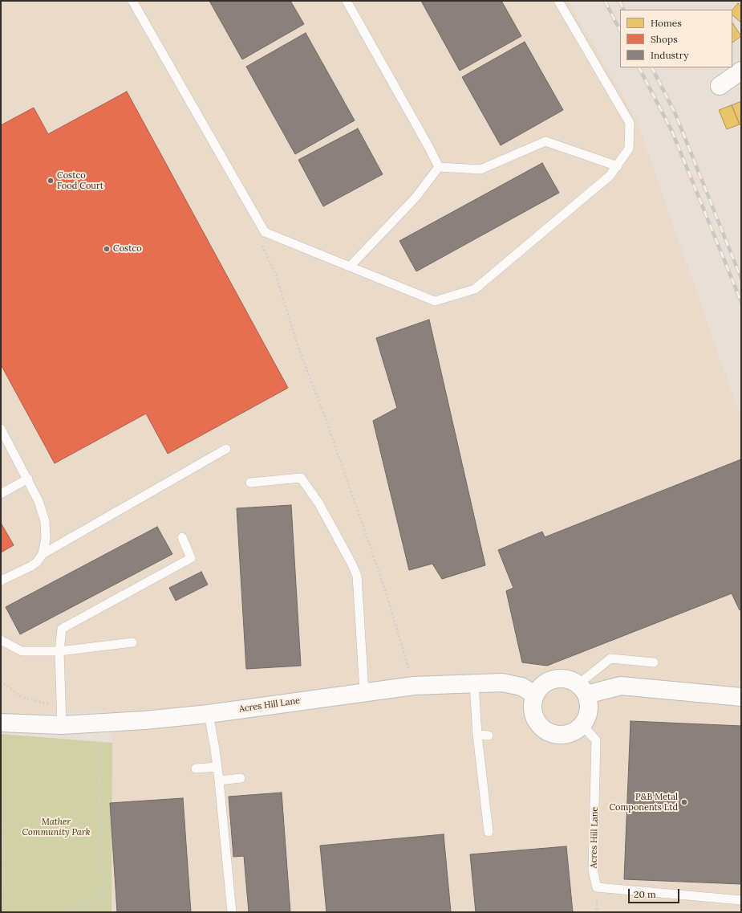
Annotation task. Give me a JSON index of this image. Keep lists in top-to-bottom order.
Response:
{
  "streets": {
    "street": ["Acres Hill Lane"]
  },
  "parks": ["Mather Community Park"],
  "places": ["Costco Food Court", "Costco", "P&B Metal Components Ltd"],
  "legend": ["Homes", "Shops", "Industry"],
  "scale_bar": "20 m"
}
